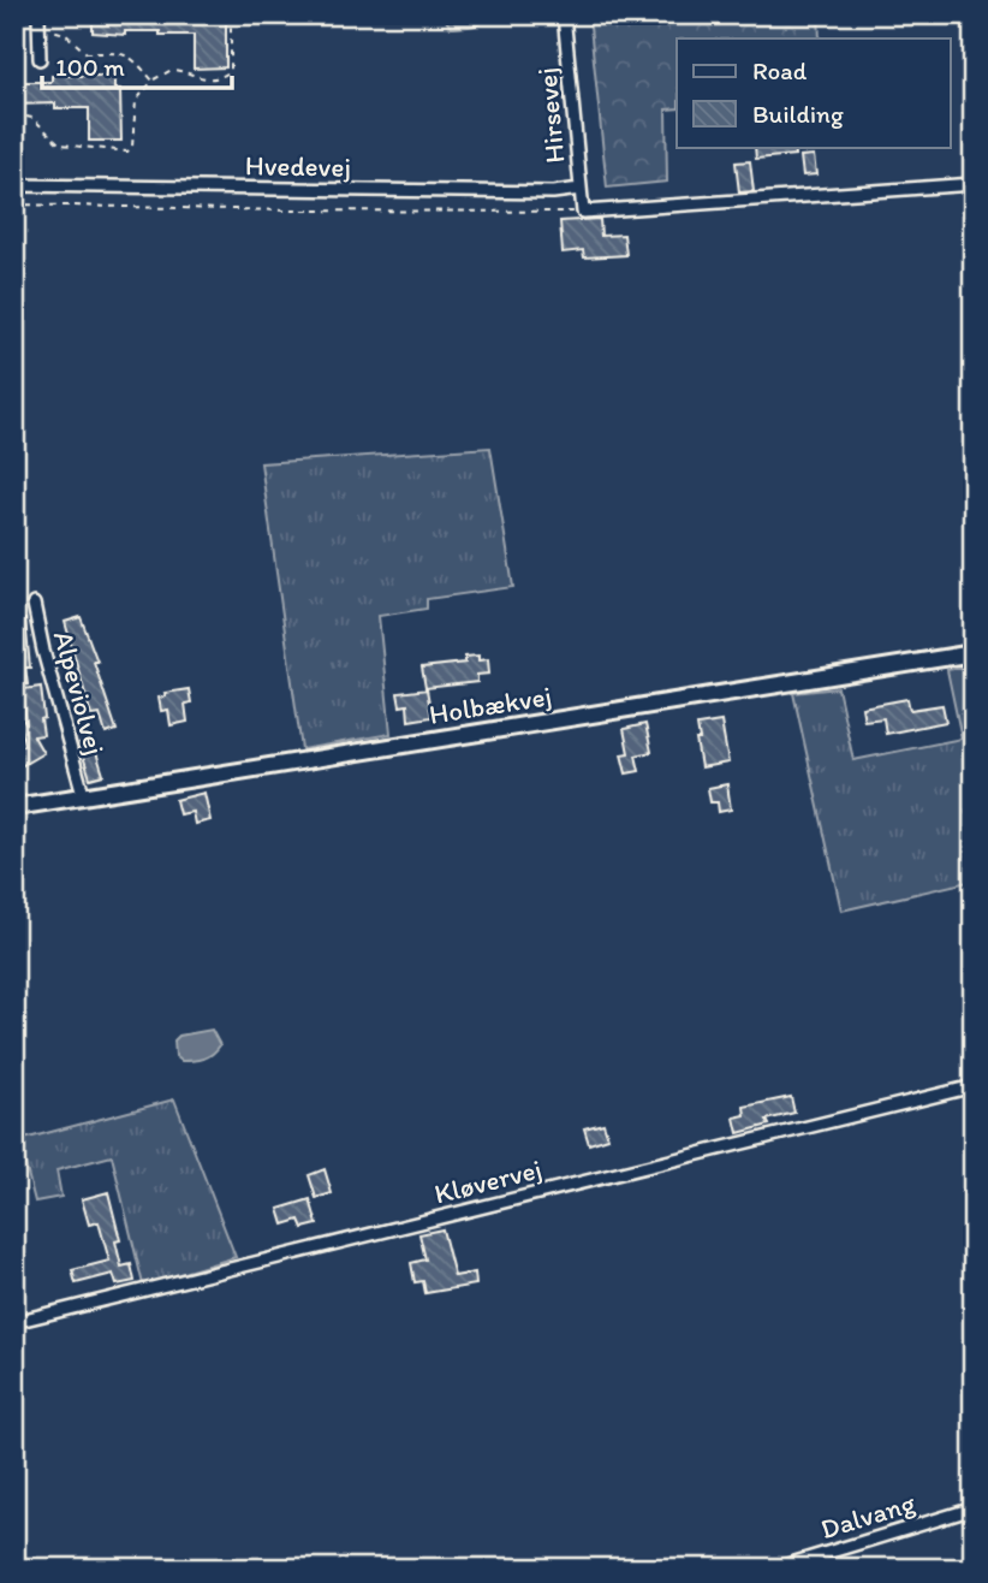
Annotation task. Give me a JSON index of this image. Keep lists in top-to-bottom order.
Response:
{
  "streets": {
    "street": [
      "Hirsevej",
      "Hvedevej",
      "Alpeviolvej",
      "Holbækvej",
      "Kløvervej",
      "Dalvang"
    ]
  },
  "crossings": [
    ["Hirsevej", "Hvedevej"],
    ["Alpeviolvej", "Holbækvej"]
  ],
  "legend": ["Road", "Building"],
  "scale_bar": "100 m"
}
